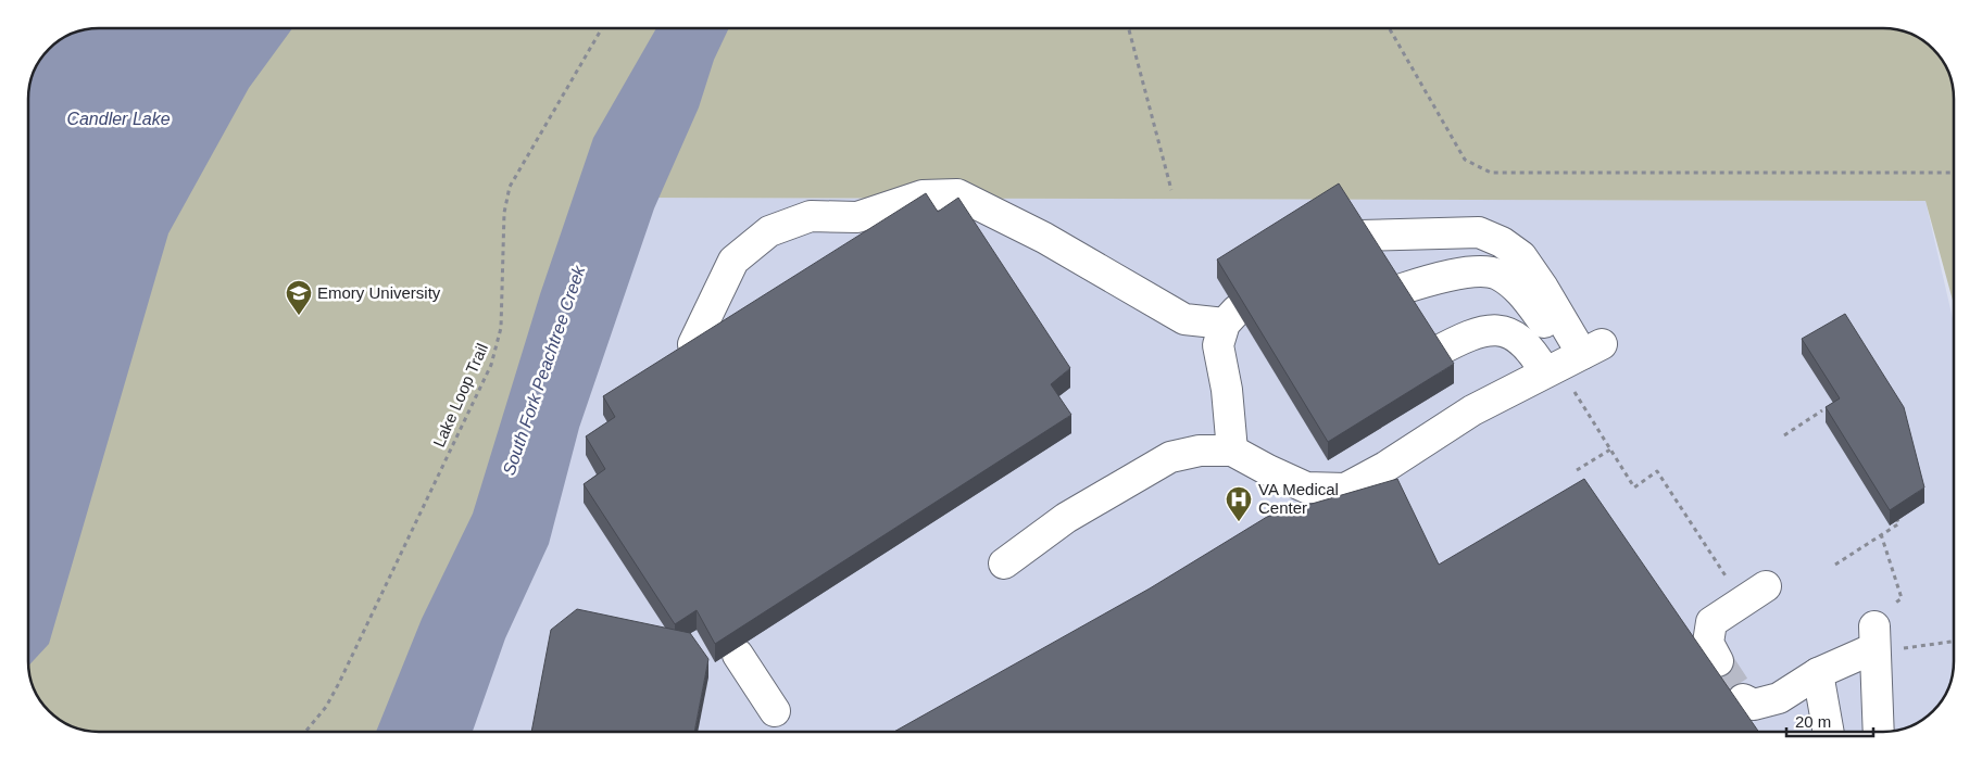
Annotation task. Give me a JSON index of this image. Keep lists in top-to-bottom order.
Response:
{
  "streets": {
    "path": ["Lake Loop Trail"]
  },
  "water": ["Candler Lake", "South Fork Peachtree Creek"],
  "places": {
    "school or university": ["Emory University"],
    "hospital": ["VA Medical Center"]
  },
  "scale_bar": "20 m"
}
